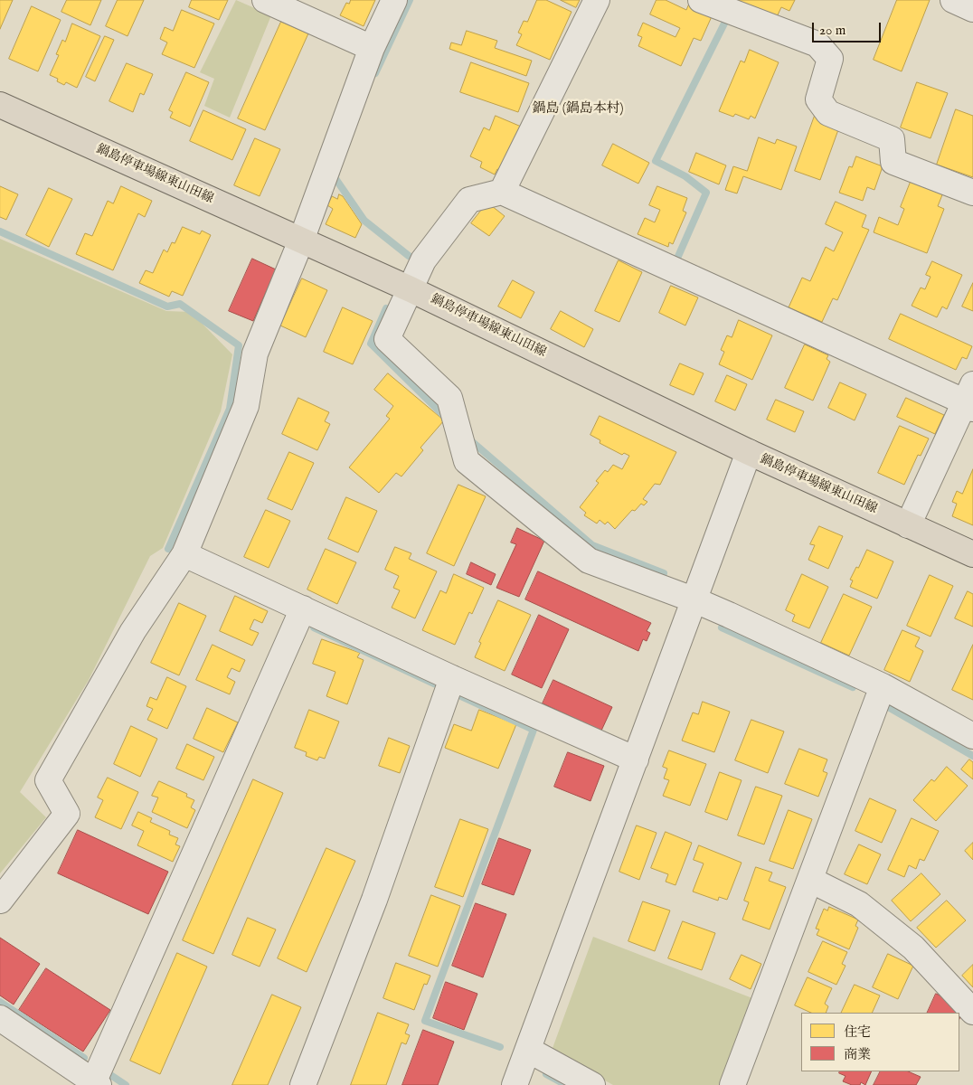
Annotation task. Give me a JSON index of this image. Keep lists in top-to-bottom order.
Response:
{
  "streets": {
    "main road": ["鍋島停車場線東山田線"]
  },
  "districts": ["鍋島 (鍋島本村)"],
  "legend": ["住宅", "商業"],
  "scale_bar": "20 m"
}
